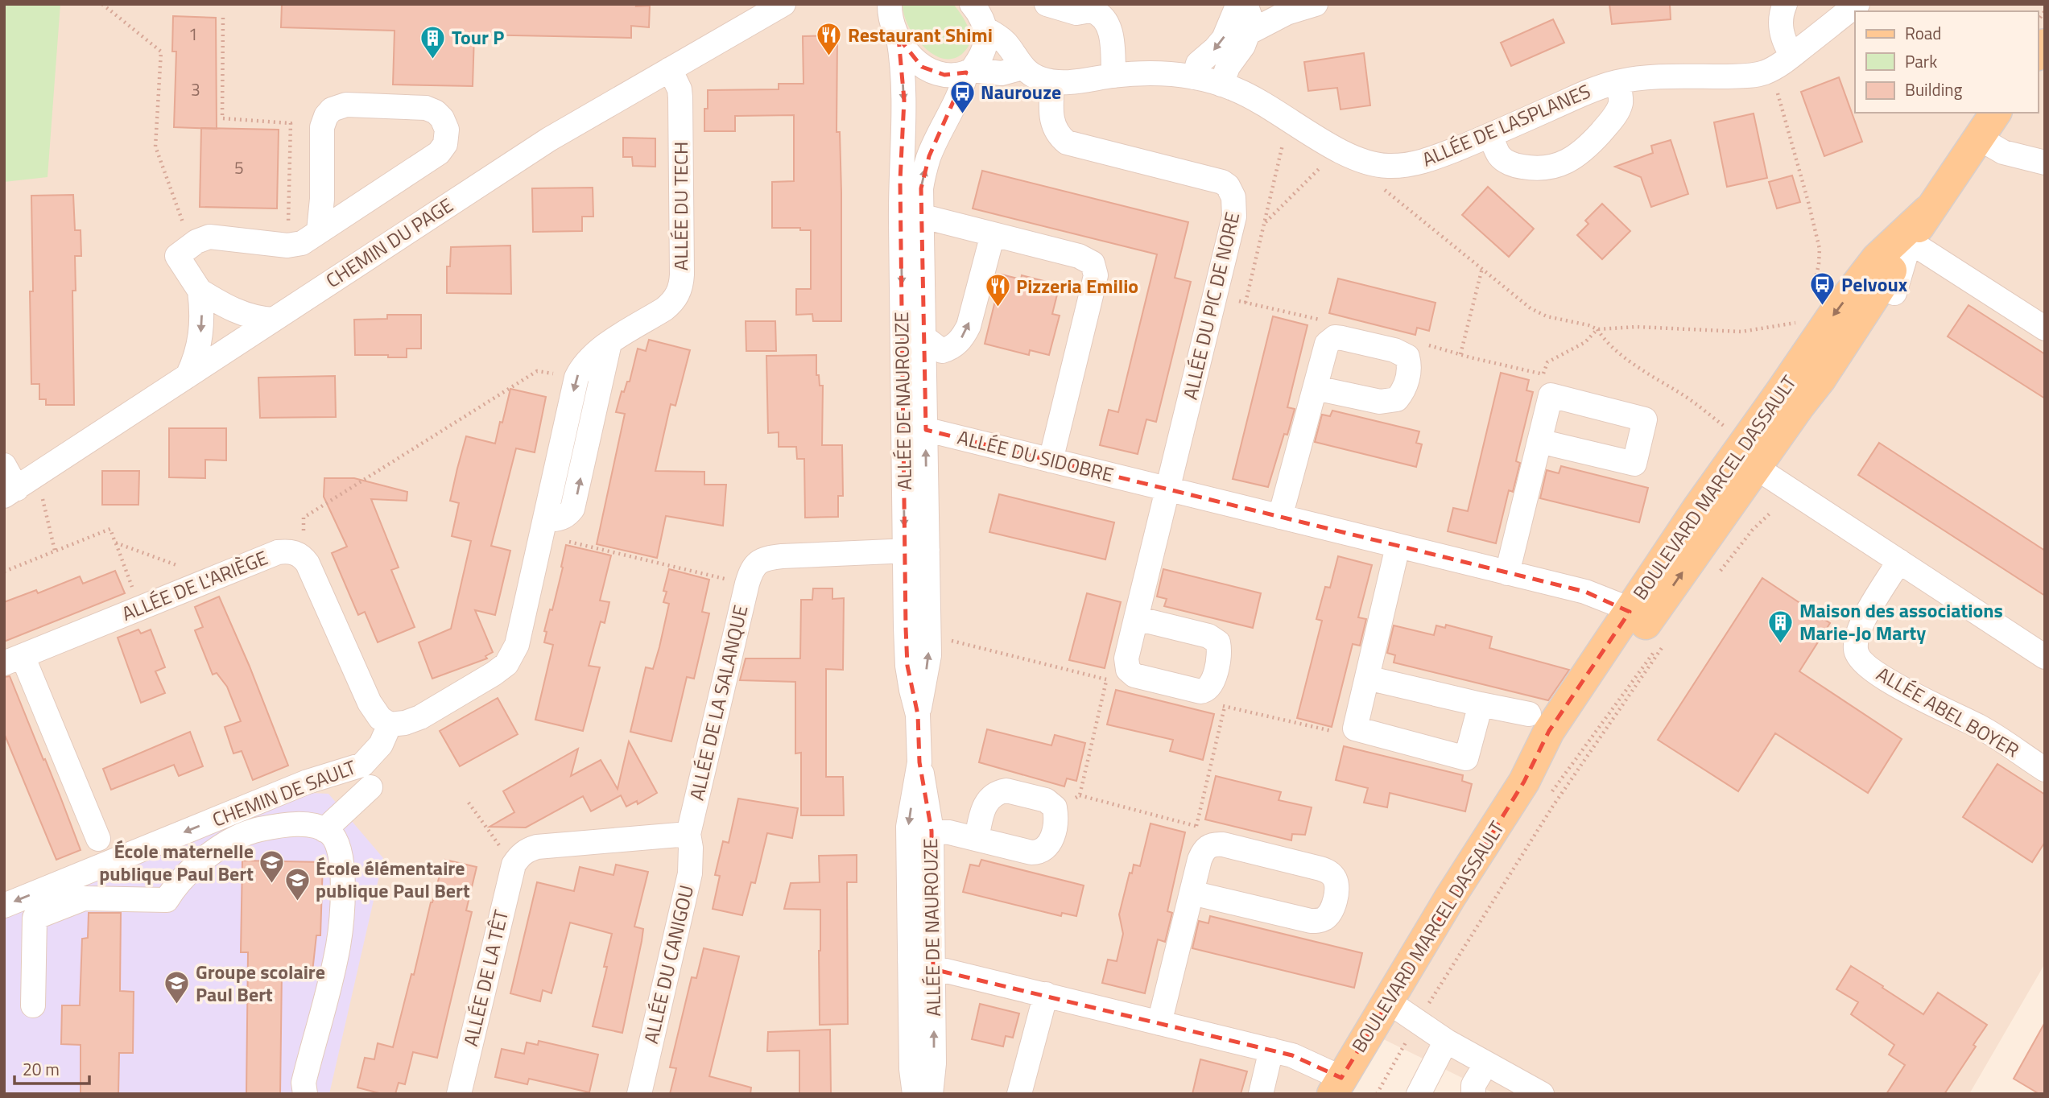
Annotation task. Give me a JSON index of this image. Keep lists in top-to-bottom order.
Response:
{
  "streets": {
    "main road": ["BOULEVARD MARCEL DASSAULT"],
    "street": [
      "ALLÉE DE LASPLANES",
      "ALLÉE DU TECH",
      "CHEMIN DU PAGE",
      "ALLÉE DU PIC DE NORE",
      "ALLÉE DE NAUROUZE",
      "ALLÉE DU SIDOBRE",
      "ALLÉE DE L'ARIÈGE",
      "ALLÉE DE LA SALANQUE",
      "ALLÉE ABEL BOYER",
      "CHEMIN DE SAULT",
      "ALLÉE DU CANIGOU",
      "ALLÉE DE LA TÊT"
    ]
  },
  "crossings": [
    ["ALLÉE DE LASPLANES", "ALLÉE DU PIC DE NORE"],
    ["ALLÉE DU TECH", "CHEMIN DU PAGE"],
    ["ALLÉE DU TECH", "ALLÉE DE L'ARIÈGE"],
    ["ALLÉE DU TECH", "CHEMIN DE SAULT"],
    ["ALLÉE DU PIC DE NORE", "ALLÉE DU SIDOBRE"],
    ["ALLÉE DE NAUROUZE", "ALLÉE DU SIDOBRE"],
    ["ALLÉE DE NAUROUZE", "ALLÉE DE LA SALANQUE"],
    ["ALLÉE DU SIDOBRE", "BOULEVARD MARCEL DASSAULT"],
    ["ALLÉE DE L'ARIÈGE", "CHEMIN DE SAULT"],
    ["ALLÉE DE LA SALANQUE", "ALLÉE DU CANIGOU"]
  ],
  "one_way": ["CHEMIN DE SAULT"],
  "places": {
    "restaurant": ["Restaurant Shimi", "Pizzeria Emilio"],
    "building": ["Tour P", "Maison des associations Marie-Jo Marty"],
    "bus stop": ["Naurouze", "Pelvoux"],
    "school or university": ["École maternelle publique Paul Bert", "École élémentaire publique Paul Bert", "Groupe scolaire Paul Bert"]
  },
  "house_numbers": ["1", "3", "5"],
  "legend": ["Road", "Park", "Building"],
  "scale_bar": "20 m"
}
